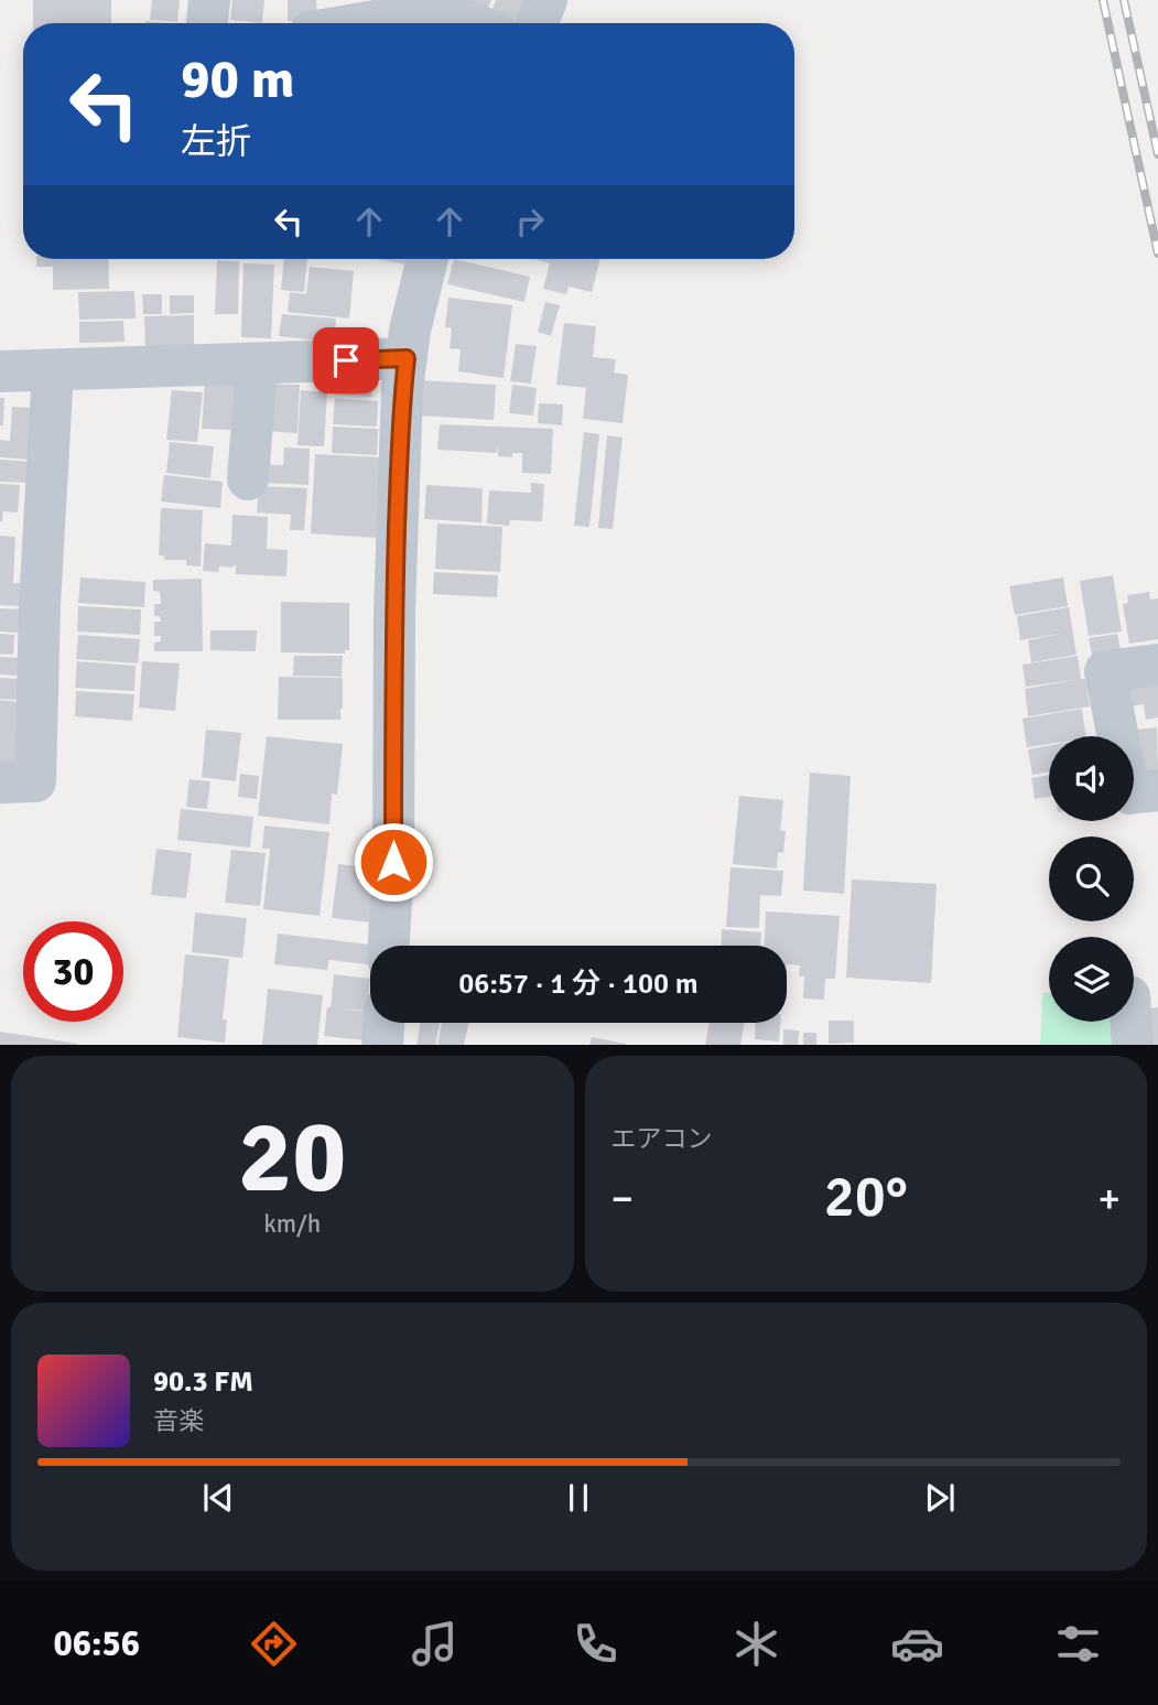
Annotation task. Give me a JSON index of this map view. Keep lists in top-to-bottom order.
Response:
{
  "page": {
    "turn": ["90 m", "左折"],
    "limit": "30",
    "trip": "06:57 · 1 分 · 100 m",
    "tile": [
      ["20", "km/h"],
      "エアコン"
    ],
    "heat": ["−", "20°", "+"],
    "song": ["90.3 FM", "音楽"],
    "tabs": "06:56"
  }
}
